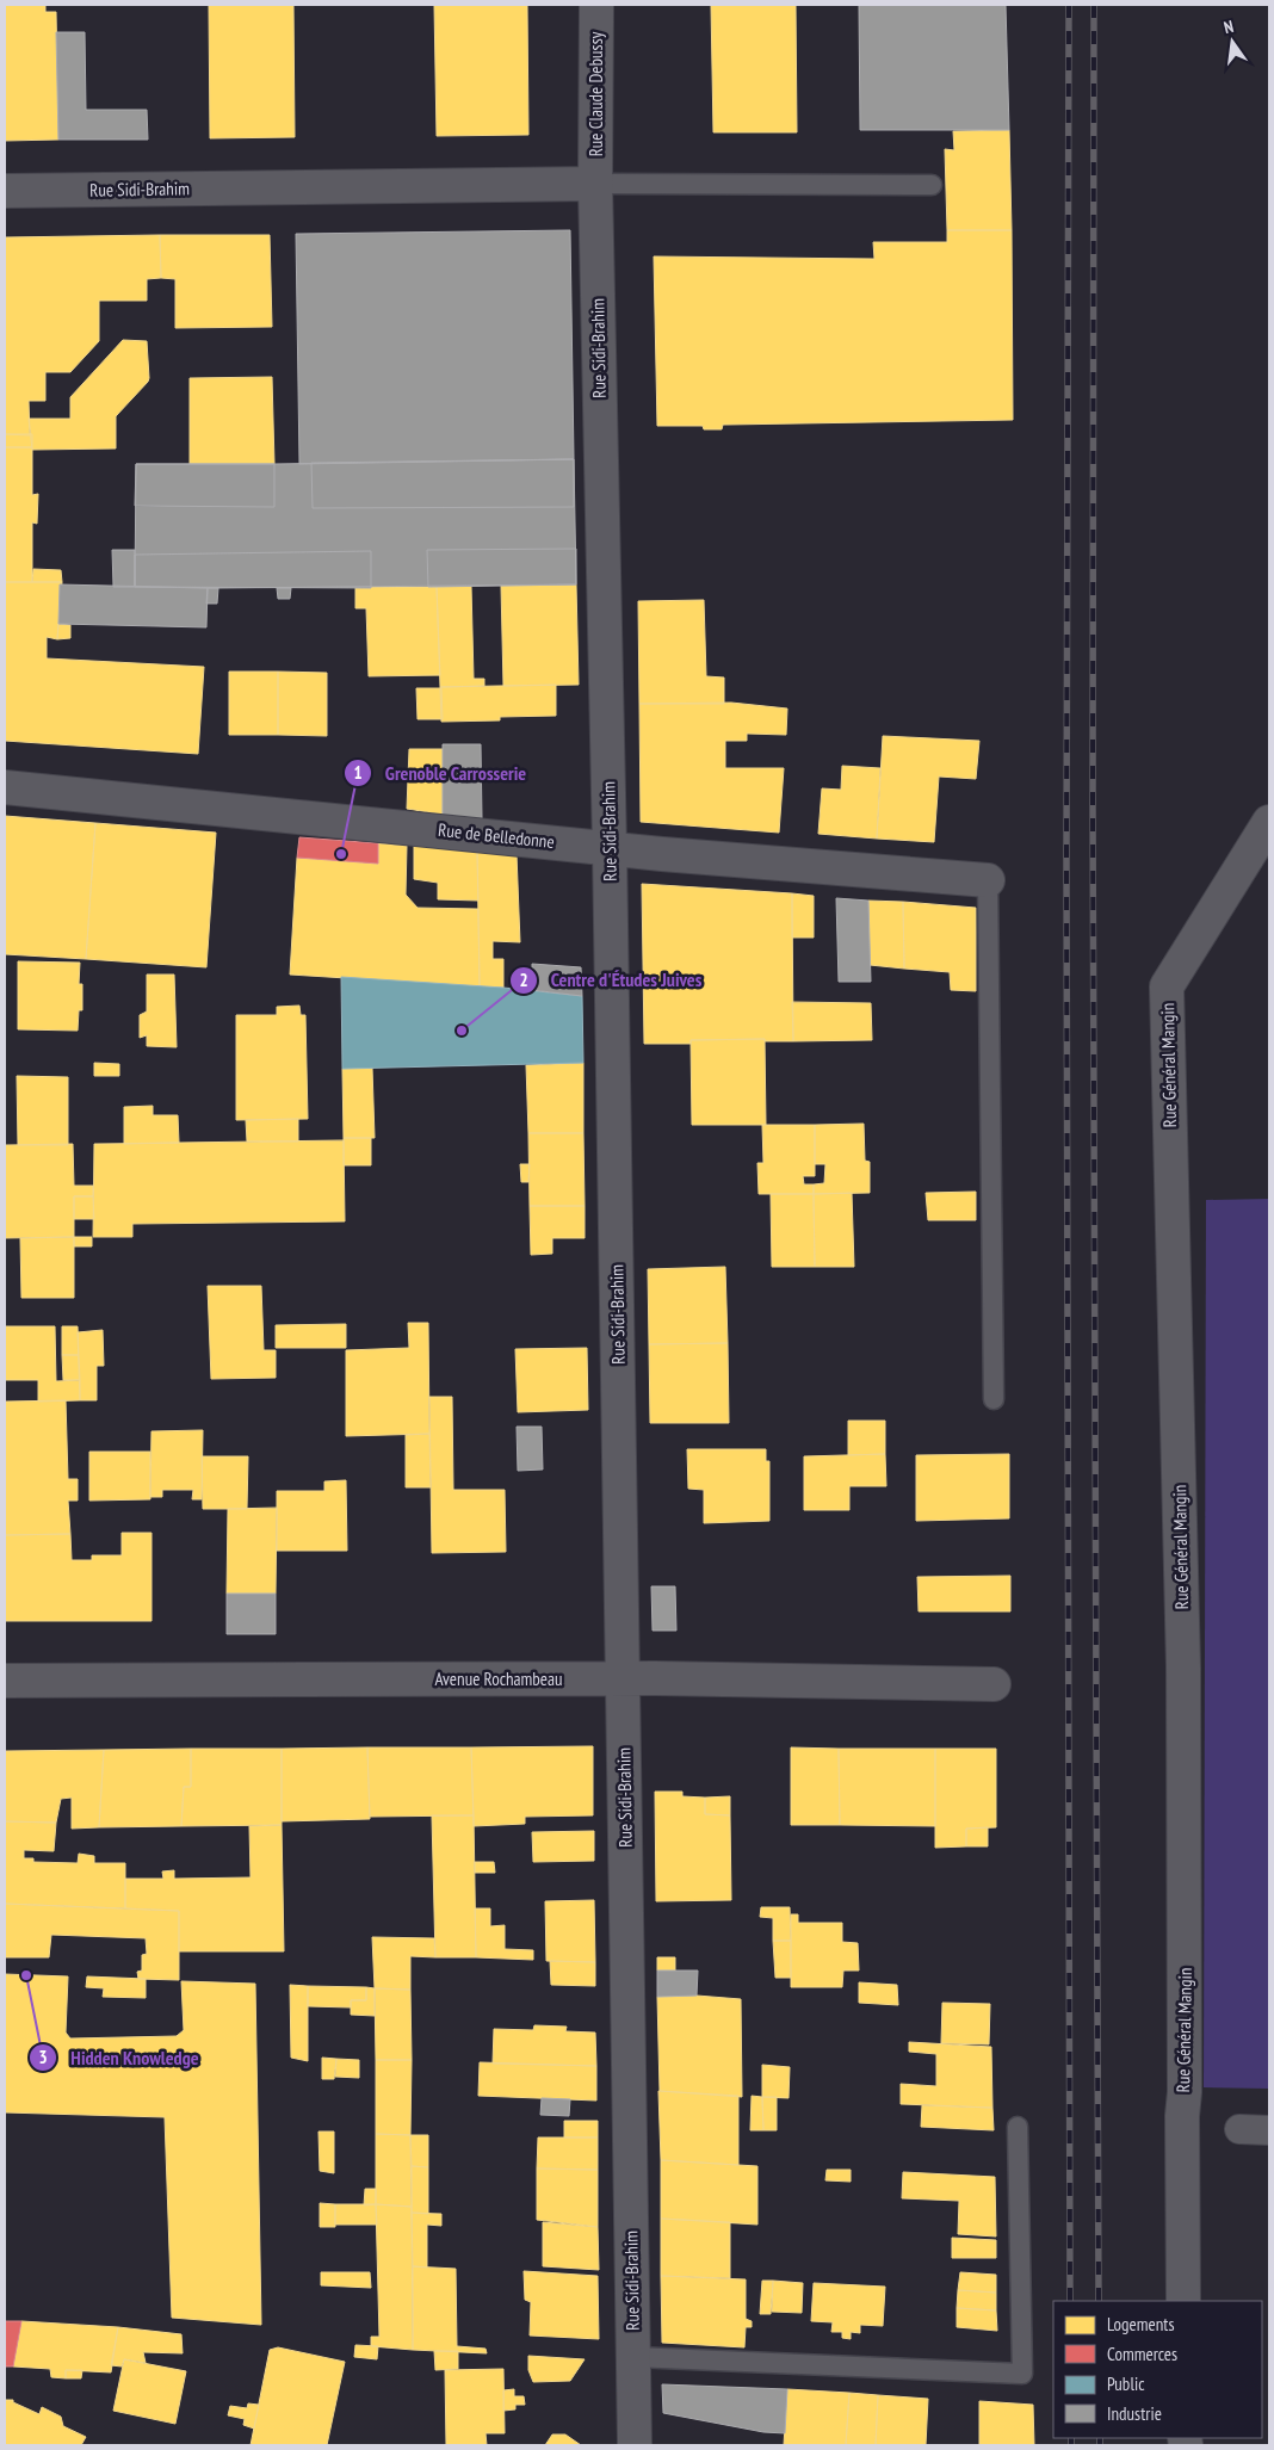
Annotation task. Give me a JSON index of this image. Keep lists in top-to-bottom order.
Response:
{
  "streets": {
    "street": [
      "Rue Claude Debussy",
      "Rue Sidi-Brahim",
      "Rue de Belledonne",
      "Rue Général Mangin",
      "Avenue Rochambeau"
    ]
  },
  "crossings": [
    ["Rue Claude Debussy", "Rue Sidi-Brahim"],
    ["Rue Sidi-Brahim", "Rue de Belledonne"],
    ["Rue Sidi-Brahim", "Avenue Rochambeau"]
  ],
  "places": ["Grenoble Carrosserie", "Centre d'Études Juives", "Hidden Knowledge"],
  "legend": [
    "Logements",
    "Commerces",
    "Public",
    "Industrie"
  ],
  "north": "top"
}
